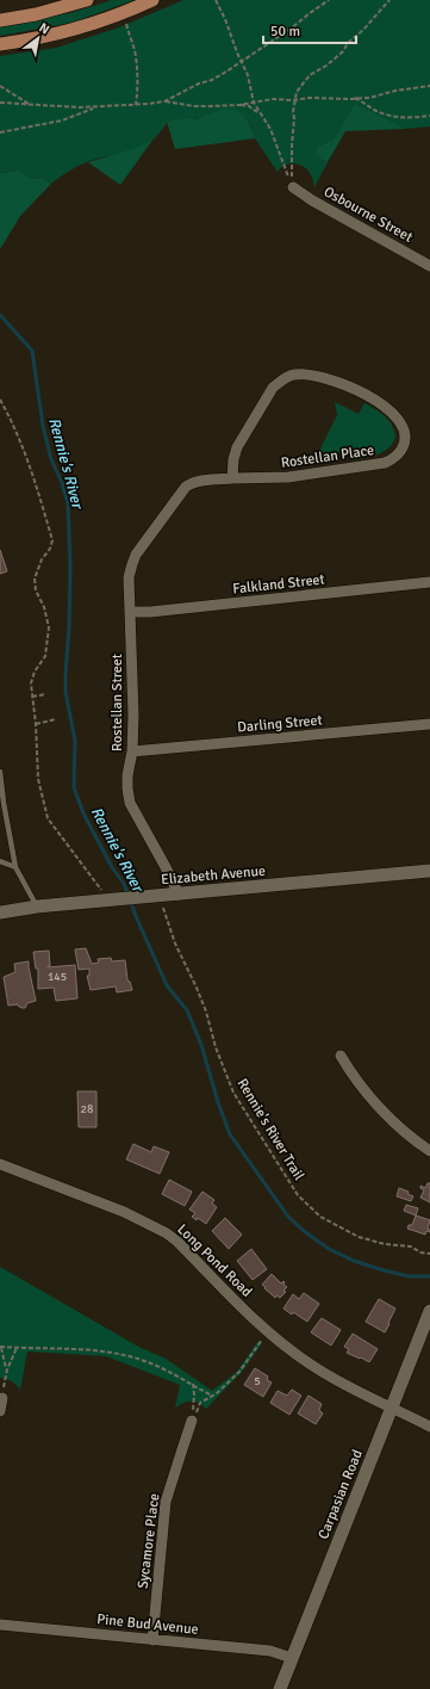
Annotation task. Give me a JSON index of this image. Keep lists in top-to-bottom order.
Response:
{
  "streets": {
    "main road": ["Elizabeth Avenue", "Carpasian Road"],
    "street": [
      "Osbourne Street",
      "Rostellan Place",
      "Falkland Street",
      "Rostellan Street",
      "Darling Street",
      "Long Pond Road",
      "Sycamore Place",
      "Pine Bud Avenue"
    ],
    "path": ["Rennie's River Trail"]
  },
  "crossings": [
    ["Rostellan Place", "Falkland Street"],
    ["Rostellan Place", "Rostellan Street"],
    ["Falkland Street", "Rostellan Street"],
    ["Rostellan Street", "Darling Street"],
    ["Rostellan Street", "Elizabeth Avenue"],
    ["Long Pond Road", "Carpasian Road"],
    ["Carpasian Road", "Pine Bud Avenue"],
    ["Sycamore Place", "Pine Bud Avenue"]
  ],
  "water": ["Rennie's River"],
  "house_numbers": ["145", "28", "5"],
  "scale_bar": "50 m",
  "north": "top right"
}
